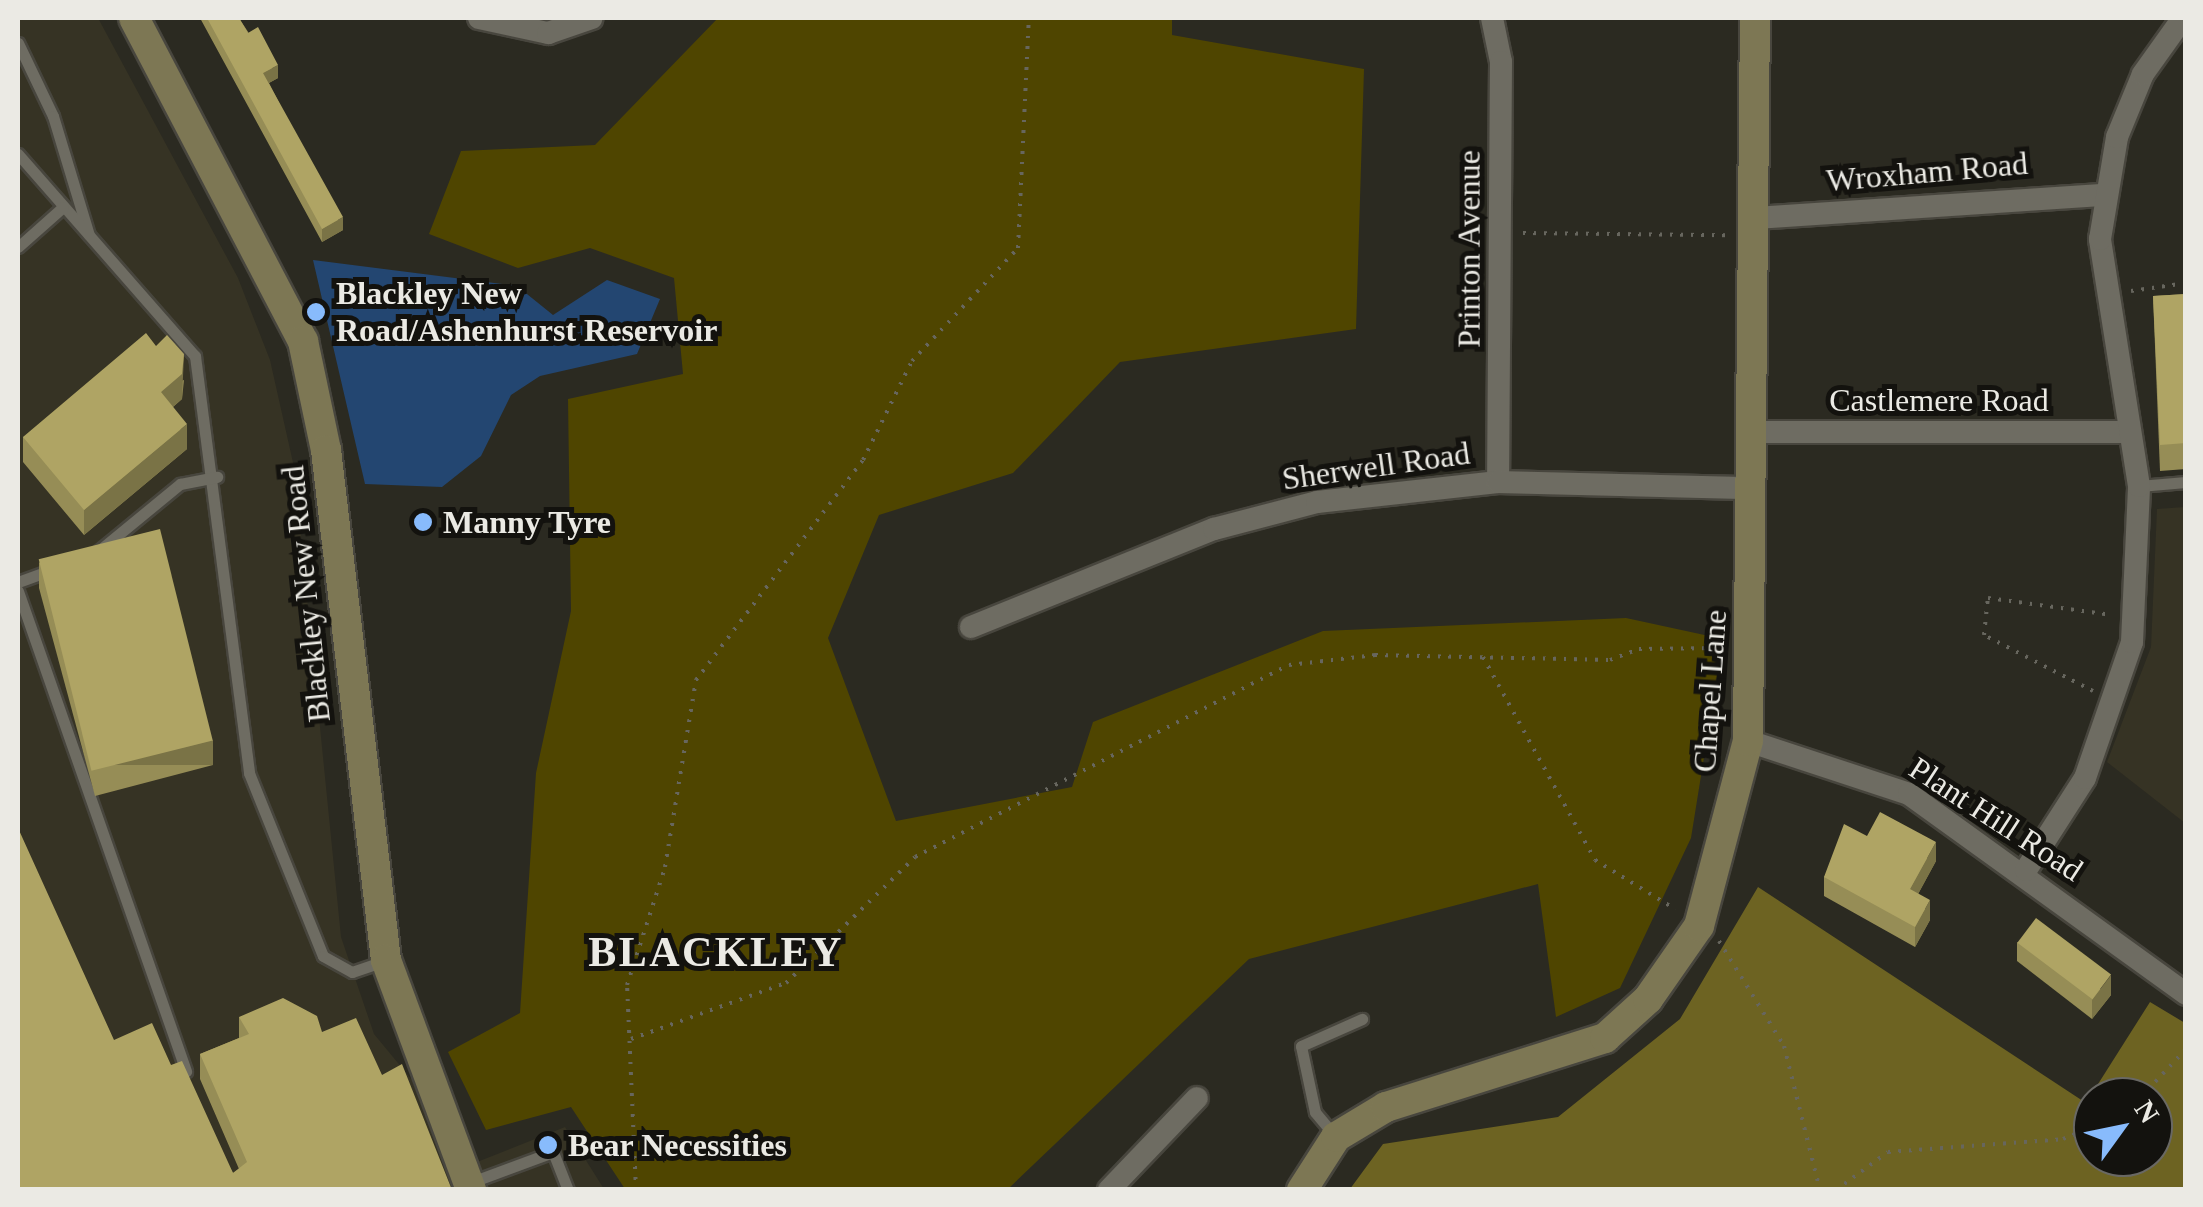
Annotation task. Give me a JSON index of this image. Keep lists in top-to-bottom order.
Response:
{
  "streets": {
    "street": [
      "Wroxham Road",
      "Printon Avenue",
      "Castlemere Road",
      "Sherwell Road",
      "Blackley New Road",
      "Chapel Lane",
      "Plant Hill Road"
    ]
  },
  "crossings": [
    ["Wroxham Road", "Chapel Lane"],
    ["Printon Avenue", "Sherwell Road"],
    ["Castlemere Road", "Chapel Lane"],
    ["Sherwell Road", "Chapel Lane"],
    ["Chapel Lane", "Plant Hill Road"]
  ],
  "districts": ["BLACKLEY"],
  "places": ["Blackley New Road/Ashenhurst Reservoir", "Manny Tyre", "Bear Necessities"],
  "north": "top right"
}
